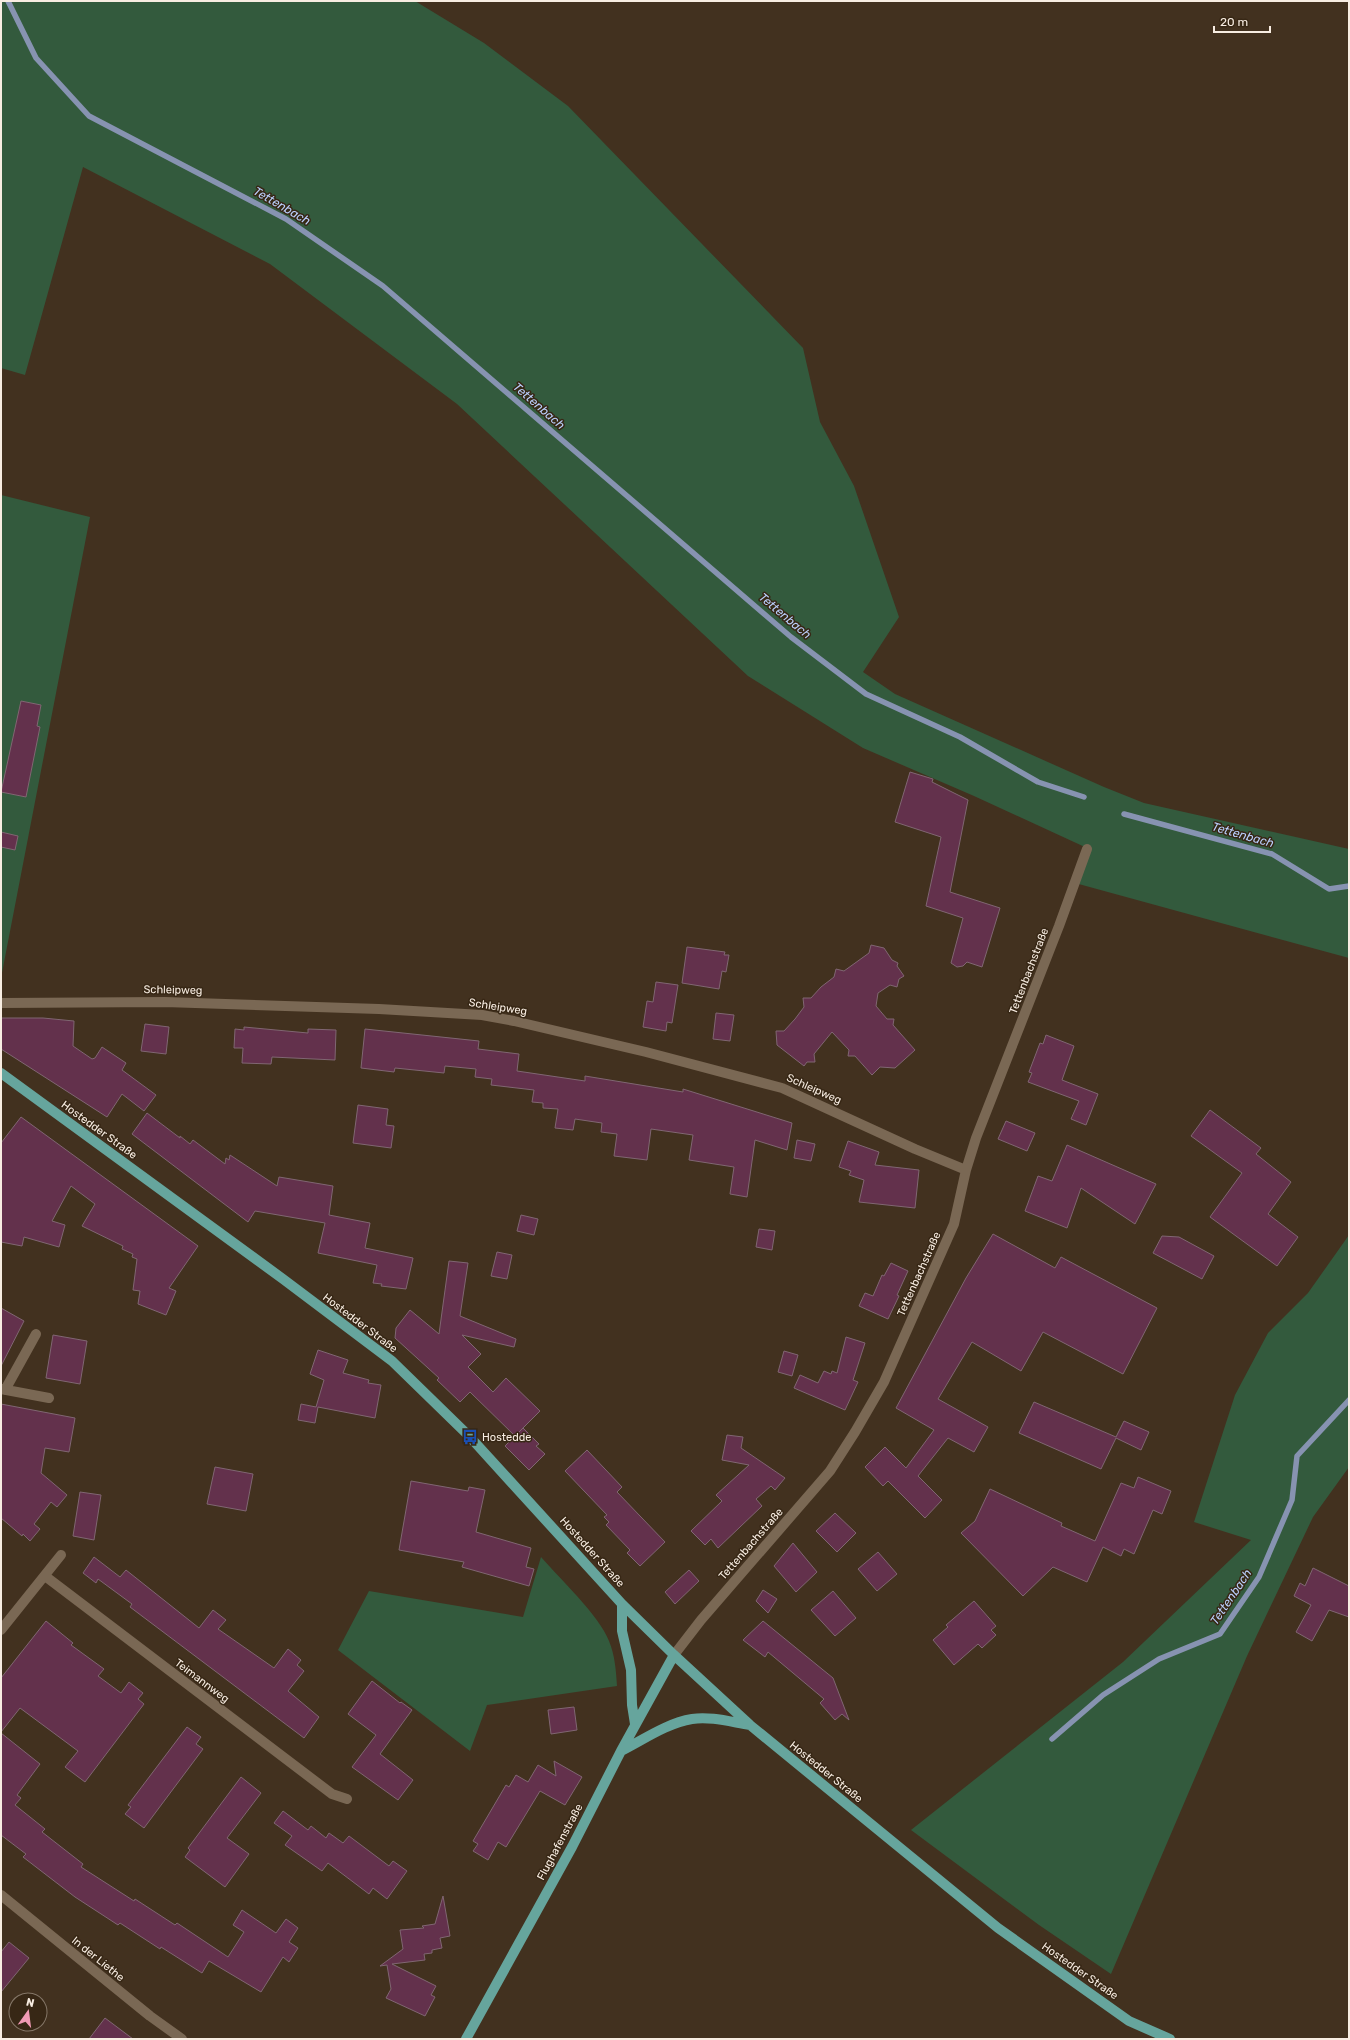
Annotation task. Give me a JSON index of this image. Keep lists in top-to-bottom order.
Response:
{
  "streets": {
    "main road": ["Hostedder Straße", "Flughafenstraße"],
    "street": [
      "Tettenbachstraße",
      "Schleipweg",
      "Teimannweg",
      "In der Liethe"
    ]
  },
  "crossings": [
    ["Tettenbachstraße", "Schleipweg"],
    ["Tettenbachstraße", "Hostedder Straße"],
    ["Tettenbachstraße", "Flughafenstraße"],
    ["Hostedder Straße", "Flughafenstraße"]
  ],
  "water": ["Tettenbach"],
  "places": {
    "bus stop": ["Hostedde"]
  },
  "scale_bar": "20 m",
  "north": "top"
}
